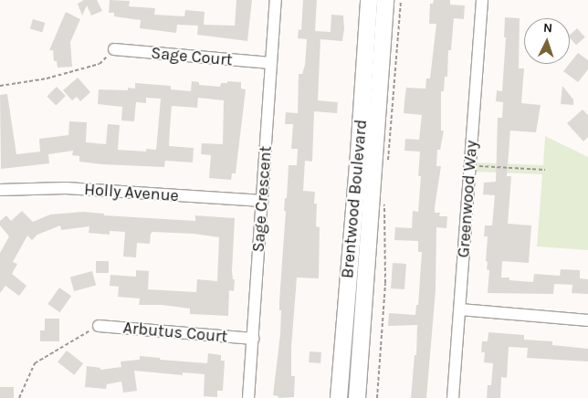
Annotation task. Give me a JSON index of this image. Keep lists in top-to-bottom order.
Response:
{
  "streets": {
    "main road": ["Brentwood Boulevard"],
    "street": [
      "Sage Court",
      "Holly Avenue",
      "Sage Crescent",
      "Greenwood Way",
      "Arbutus Court"
    ]
  },
  "crossings": [
    ["Sage Court", "Sage Crescent"],
    ["Holly Avenue", "Sage Crescent"],
    ["Sage Crescent", "Arbutus Court"]
  ],
  "north": "top"
}
